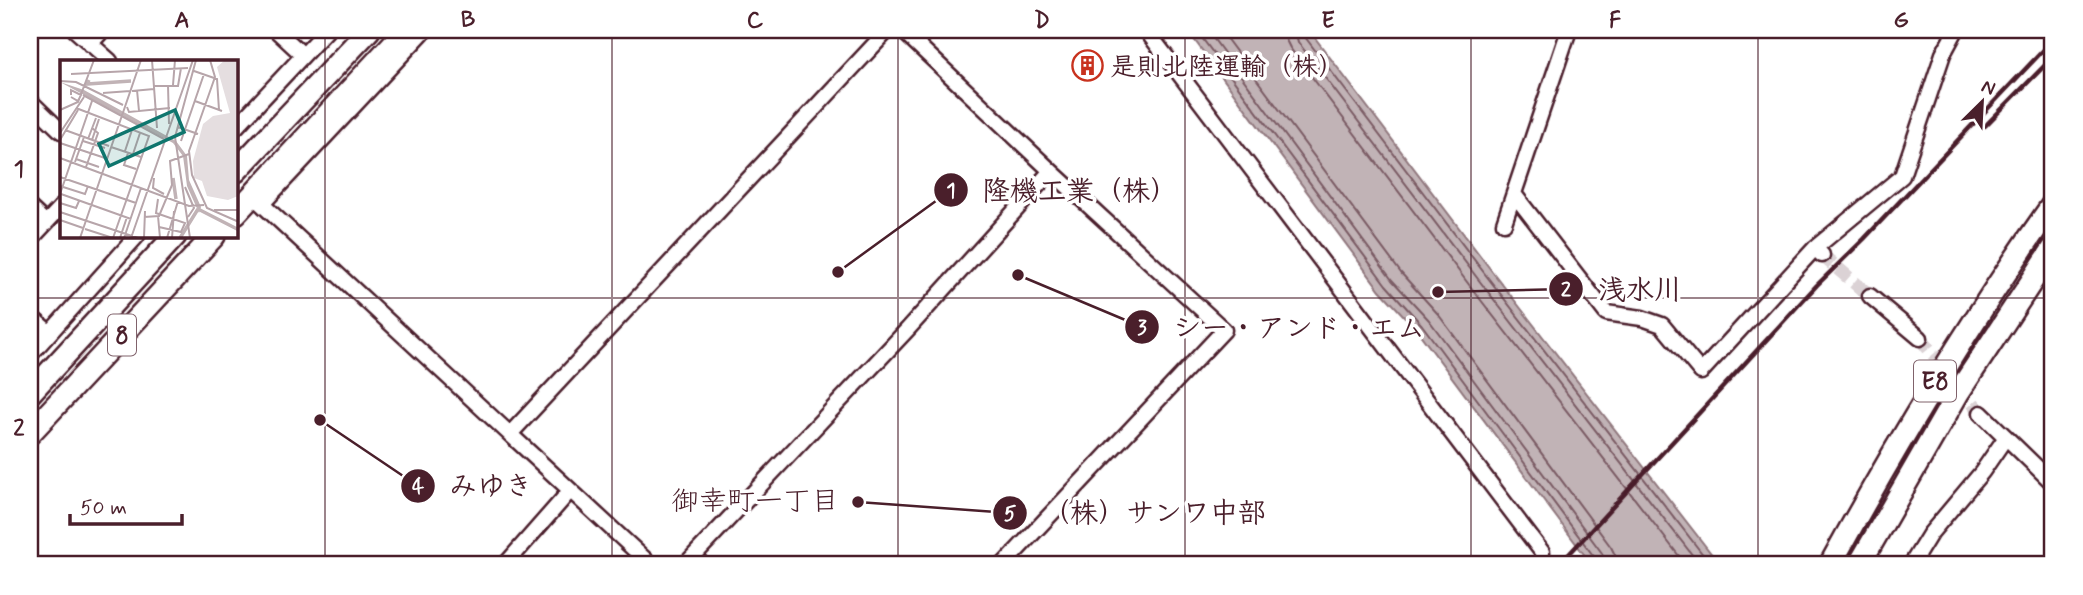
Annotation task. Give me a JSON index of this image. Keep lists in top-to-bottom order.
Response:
{
  "streets": {
    "highway": ["8", "E8"]
  },
  "districts": ["御幸町一丁目"],
  "places": {
    "building": ["是則北陸運輸（株）"],
    "other": [
      "隆機工業（株）",
      "シー・アンド・エム",
      "浅水川",
      "みゆき",
      "（株）サンワ中部"
    ]
  },
  "scale_bar": "50 m",
  "north": "top right",
  "grid": {
    "columns": [
      "A",
      "B",
      "C",
      "D",
      "E",
      "F",
      "G"
    ],
    "rows": ["1", "2"]
  }
}
